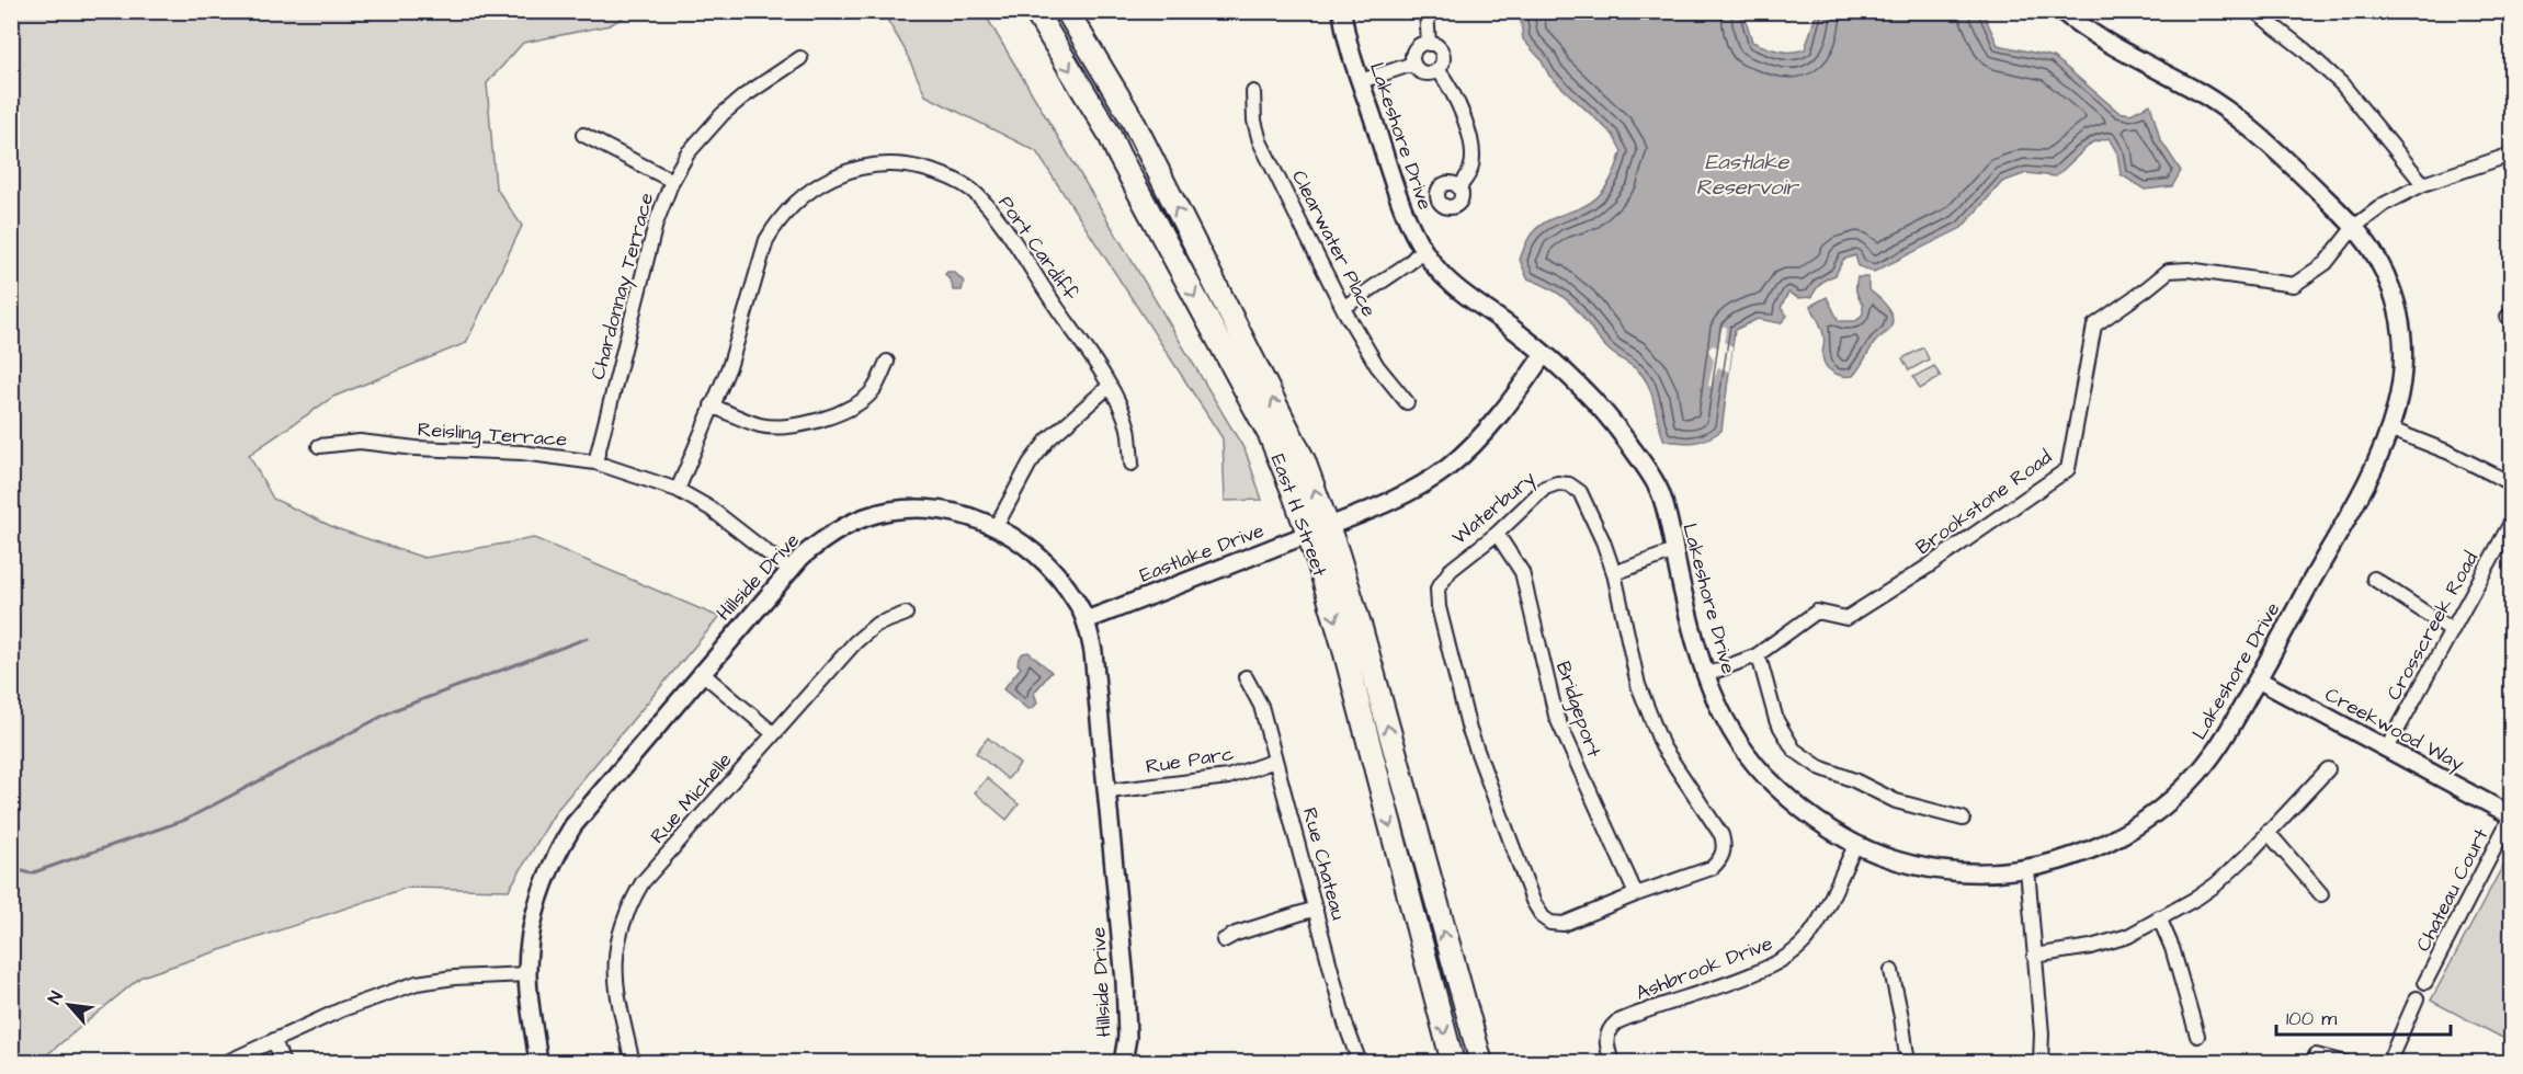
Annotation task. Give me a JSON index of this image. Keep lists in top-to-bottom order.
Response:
{
  "streets": {
    "main road": ["East H Street"],
    "street": [
      "Lakeshore Drive",
      "Clearwater Place",
      "Port Cardiff",
      "Chardonnay Terrace",
      "Reisling Terrace",
      "Brookstone Road",
      "Waterbury",
      "Eastlake Drive",
      "Hillside Drive",
      "Crosscreek Road",
      "Bridgeport",
      "Creekwood Way",
      "Rue Parc",
      "Rue Michelle",
      "Rue Chateau",
      "Chateau Court",
      "Ashbrook Drive"
    ]
  },
  "crossings": [
    ["Lakeshore Drive", "Brookstone Road"],
    ["Lakeshore Drive", "Eastlake Drive"],
    ["Lakeshore Drive", "Creekwood Way"],
    ["Lakeshore Drive", "Ashbrook Drive"],
    ["Port Cardiff", "Reisling Terrace"],
    ["Chardonnay Terrace", "Reisling Terrace"],
    ["Reisling Terrace", "Hillside Drive"],
    ["Waterbury", "Bridgeport"],
    ["East H Street", "Eastlake Drive"],
    ["Eastlake Drive", "Hillside Drive"],
    ["Hillside Drive", "Rue Parc"],
    ["Crosscreek Road", "Creekwood Way"],
    ["Creekwood Way", "Chateau Court"],
    ["Rue Parc", "Rue Chateau"]
  ],
  "water": ["Eastlake Reservoir"],
  "scale_bar": "100 m",
  "north": "top left"
}
